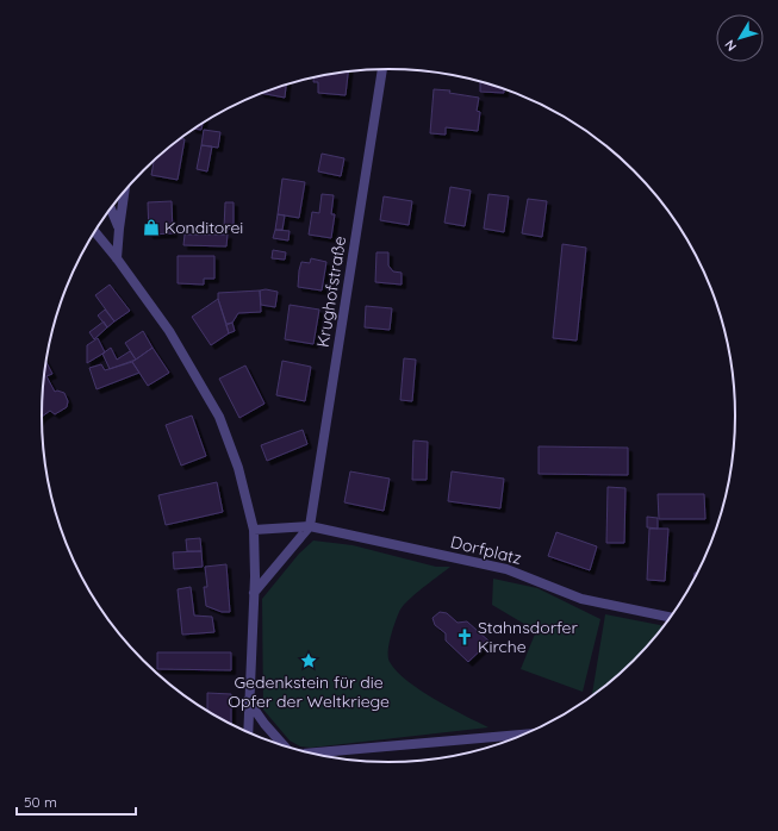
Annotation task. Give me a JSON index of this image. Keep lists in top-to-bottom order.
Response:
{
  "streets": {
    "street": ["Krughofstraße", "Dorfplatz"]
  },
  "crossings": [
    ["Krughofstraße", "Dorfplatz"]
  ],
  "places": {
    "shop": ["Konditorei"],
    "church": ["Stahnsdorfer Kirche"],
    "place": ["Gedenkstein für die Opfer der Weltkriege"]
  },
  "scale_bar": "50 m",
  "north": "bottom left"
}
